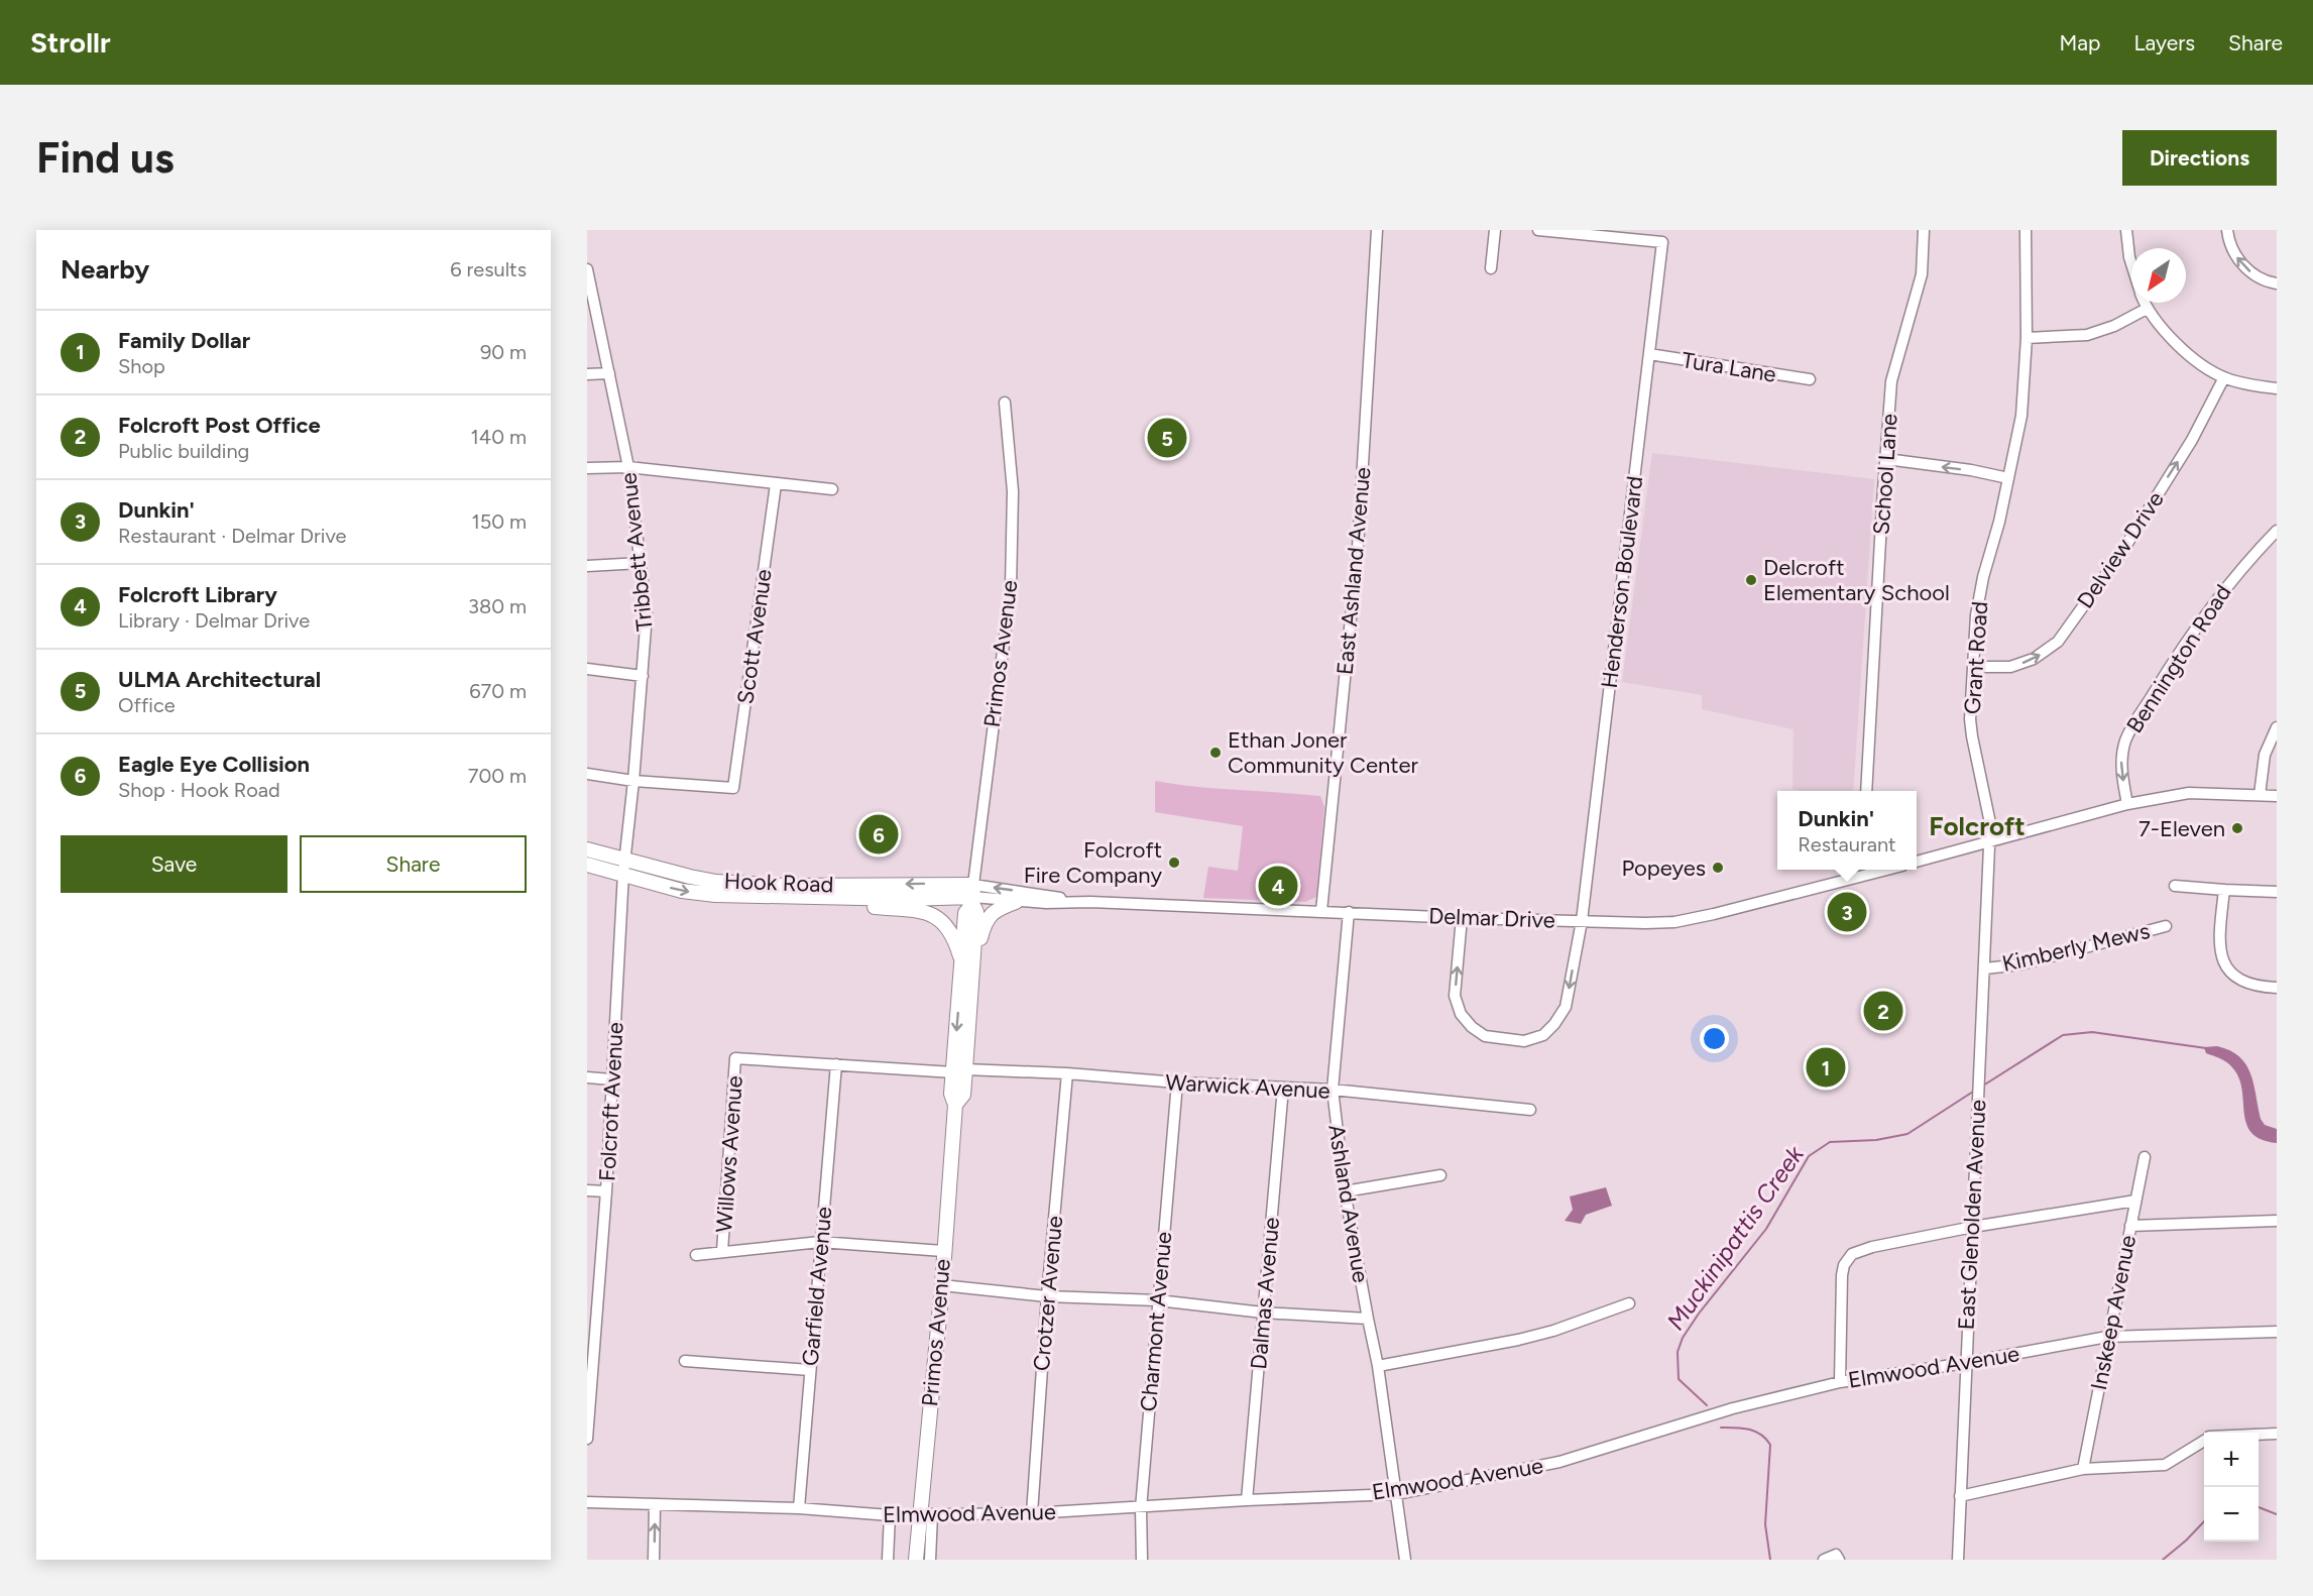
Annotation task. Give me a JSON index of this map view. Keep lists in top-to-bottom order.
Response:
{
  "streets": {
    "main road": ["Primos Avenue", "Hook Road"],
    "street": [
      "Tura Lane",
      "School Lane",
      "Delview Drive",
      "Tribbett Avenue",
      "East Ashland Avenue",
      "Henderson Boulevard",
      "Scott Avenue",
      "Grant Road",
      "Bennington Road",
      "Delmar Drive",
      "Kimberly Mews",
      "Warwick Avenue",
      "Folcroft Avenue",
      "Willows Avenue",
      "Ashland Avenue",
      "East Glenolden Avenue",
      "Garfield Avenue",
      "Crotzer Avenue",
      "Dalmas Avenue",
      "Inskeep Avenue",
      "Charmont Avenue",
      "Elmwood Avenue"
    ]
  },
  "crossings": [
    ["Tura Lane", "Henderson Boulevard"],
    ["Delview Drive", "Grant Road"],
    ["Tribbett Avenue", "Scott Avenue"],
    ["Tribbett Avenue", "Hook Road"],
    ["Tribbett Avenue", "Folcroft Avenue"],
    ["East Ashland Avenue", "Delmar Drive"],
    ["Henderson Boulevard", "Delmar Drive"],
    ["Primos Avenue", "Hook Road"],
    ["Primos Avenue", "Delmar Drive"],
    ["Primos Avenue", "Warwick Avenue"],
    ["Primos Avenue", "Elmwood Avenue"],
    ["Grant Road", "Kimberly Mews"],
    ["Grant Road", "East Glenolden Avenue"],
    ["Hook Road", "Delmar Drive"],
    ["Hook Road", "Folcroft Avenue"],
    ["Delmar Drive", "Ashland Avenue"],
    ["Warwick Avenue", "Willows Avenue"],
    ["Warwick Avenue", "Ashland Avenue"],
    ["Warwick Avenue", "Garfield Avenue"],
    ["Warwick Avenue", "Crotzer Avenue"],
    ["Warwick Avenue", "Dalmas Avenue"],
    ["Warwick Avenue", "Charmont Avenue"],
    ["Ashland Avenue", "Elmwood Avenue"],
    ["East Glenolden Avenue", "Elmwood Avenue"],
    ["Garfield Avenue", "Elmwood Avenue"],
    ["Crotzer Avenue", "Elmwood Avenue"],
    ["Dalmas Avenue", "Elmwood Avenue"],
    ["Inskeep Avenue", "Elmwood Avenue"],
    ["Charmont Avenue", "Elmwood Avenue"]
  ],
  "one_way": ["Delview Drive", "Bennington Road"],
  "districts": ["Folcroft"],
  "water": ["Muckinipattis Creek"],
  "places": [
    "Delcroft Elementary School",
    "Ethan Joner Community Center",
    "7-Eleven",
    "Folcroft Fire Company",
    "Popeyes"
  ],
  "north": "bottom left",
  "page": {
    "header": "Strollr",
    "nav": ["Map", "Layers", "Share"],
    "buttons": [
      "Directions",
      ["Save", "Share"]
    ],
    "title": "Find us",
    "heading": ["Nearby", "6 results"],
    "list": [
      {
        "mark": "1",
        "name": "Family Dollar",
        "note": "Shop",
        "value": "90 m"
      },
      {
        "mark": "2",
        "name": "Folcroft Post Office",
        "note": "Public building",
        "value": "140 m"
      },
      {
        "mark": "3",
        "name": "Dunkin'",
        "note": "Restaurant · Delmar Drive",
        "value": "150 m"
      },
      {
        "mark": "4",
        "name": "Folcroft Library",
        "note": "Library · Delmar Drive",
        "value": "380 m"
      },
      {
        "mark": "5",
        "name": "ULMA Architectural",
        "note": "Office",
        "value": "670 m"
      },
      {
        "mark": "6",
        "name": "Eagle Eye Collision",
        "note": "Shop · Hook Road",
        "value": "700 m"
      }
    ],
    "pins": [
      "5",
      "6",
      "4",
      "3",
      "2",
      "1"
    ],
    "popup": ["Dunkin'", "Restaurant"],
    "map_buttons": ["+", "−"]
  }
}
